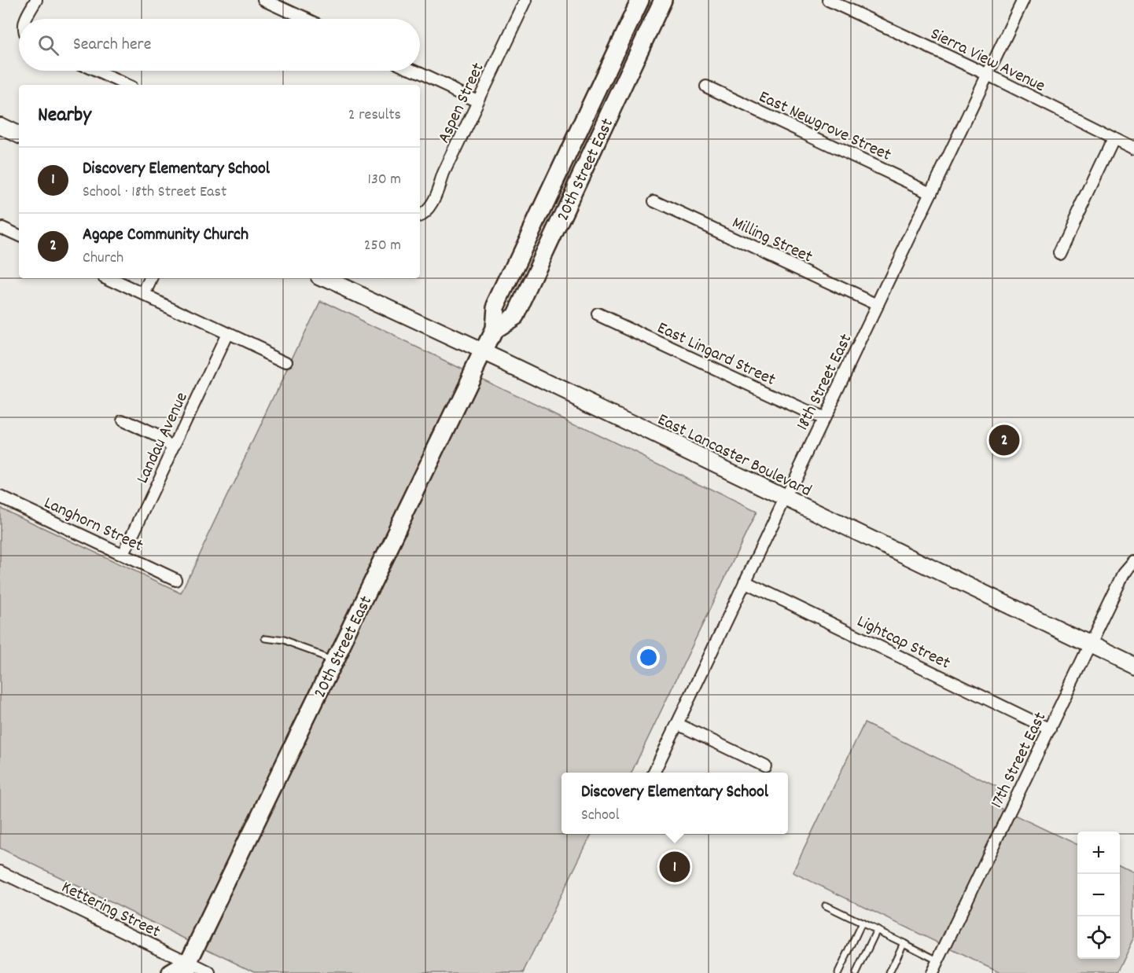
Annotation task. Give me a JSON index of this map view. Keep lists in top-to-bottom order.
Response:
{
  "streets": {
    "main road": ["20th Street East", "East Lancaster Boulevard"],
    "street": [
      "Sierra View Avenue",
      "Aspen Street",
      "East Newgrove Street",
      "Milling Street",
      "East Lingard Street",
      "18th Street East",
      "Landau Avenue",
      "Langhorn Street",
      "Lightcap Street",
      "17th Street East",
      "Kettering Street"
    ]
  },
  "crossings": [
    ["Sierra View Avenue", "18th Street East"],
    ["East Newgrove Street", "18th Street East"],
    ["20th Street East", "East Lancaster Boulevard"],
    ["20th Street East", "Kettering Street"],
    ["Milling Street", "18th Street East"],
    ["East Lingard Street", "18th Street East"],
    ["18th Street East", "East Lancaster Boulevard"],
    ["18th Street East", "Lightcap Street"],
    ["Landau Avenue", "Langhorn Street"],
    ["East Lancaster Boulevard", "17th Street East"],
    ["Lightcap Street", "17th Street East"]
  ],
  "page": {
    "search": "Search here",
    "heading": ["Nearby", "2 results"],
    "list": [
      {
        "mark": "1",
        "name": "Discovery Elementary School",
        "note": "School · 18th Street East",
        "value": "130 m"
      },
      {
        "mark": "2",
        "name": "Agape Community Church",
        "note": "Church",
        "value": "250 m"
      }
    ],
    "pins": ["2", "1"],
    "popup": ["Discovery Elementary School", "School"],
    "map_buttons": ["+", "−"]
  }
}
